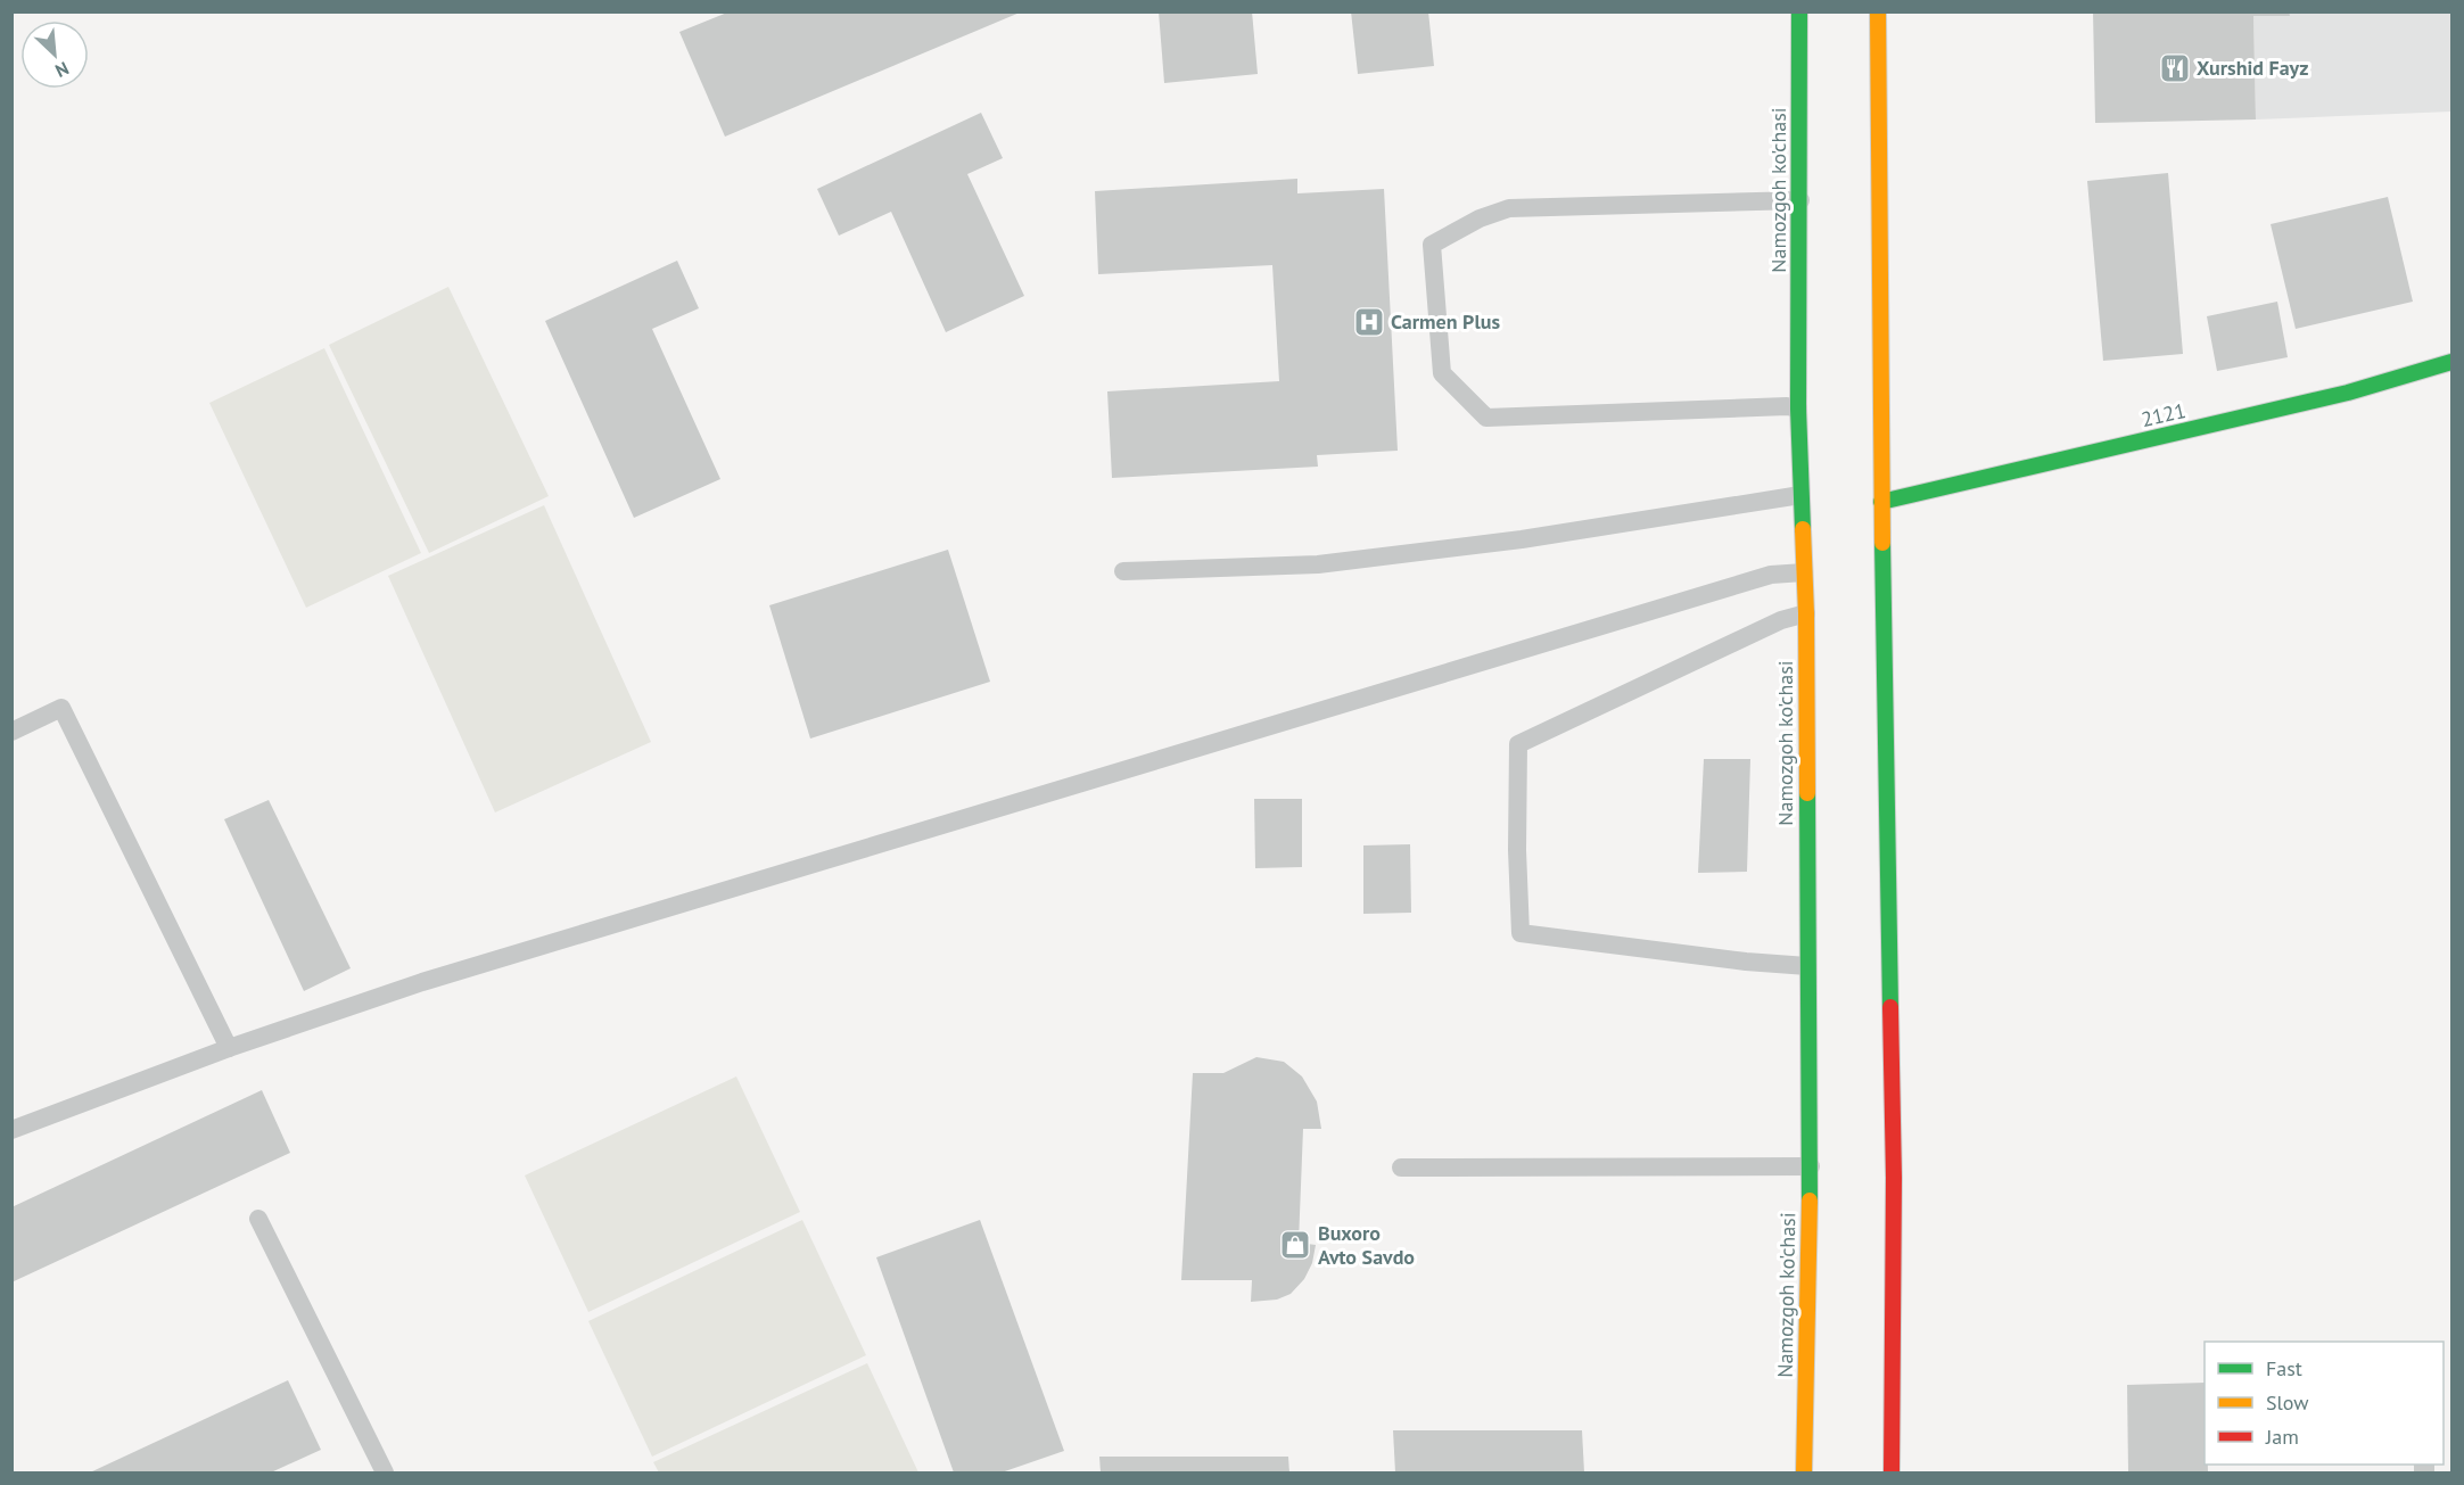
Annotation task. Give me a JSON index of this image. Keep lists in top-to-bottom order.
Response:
{
  "streets": {
    "main road": ["Namozgoh ko'chasi", "2121"]
  },
  "places": {
    "restaurant": ["Xurshid Fayz"],
    "hospital": ["Carmen Plus"],
    "shop": ["Buxoro Avto Savdo"]
  },
  "legend": ["Fast", "Slow", "Jam"],
  "north": "bottom right"
}
